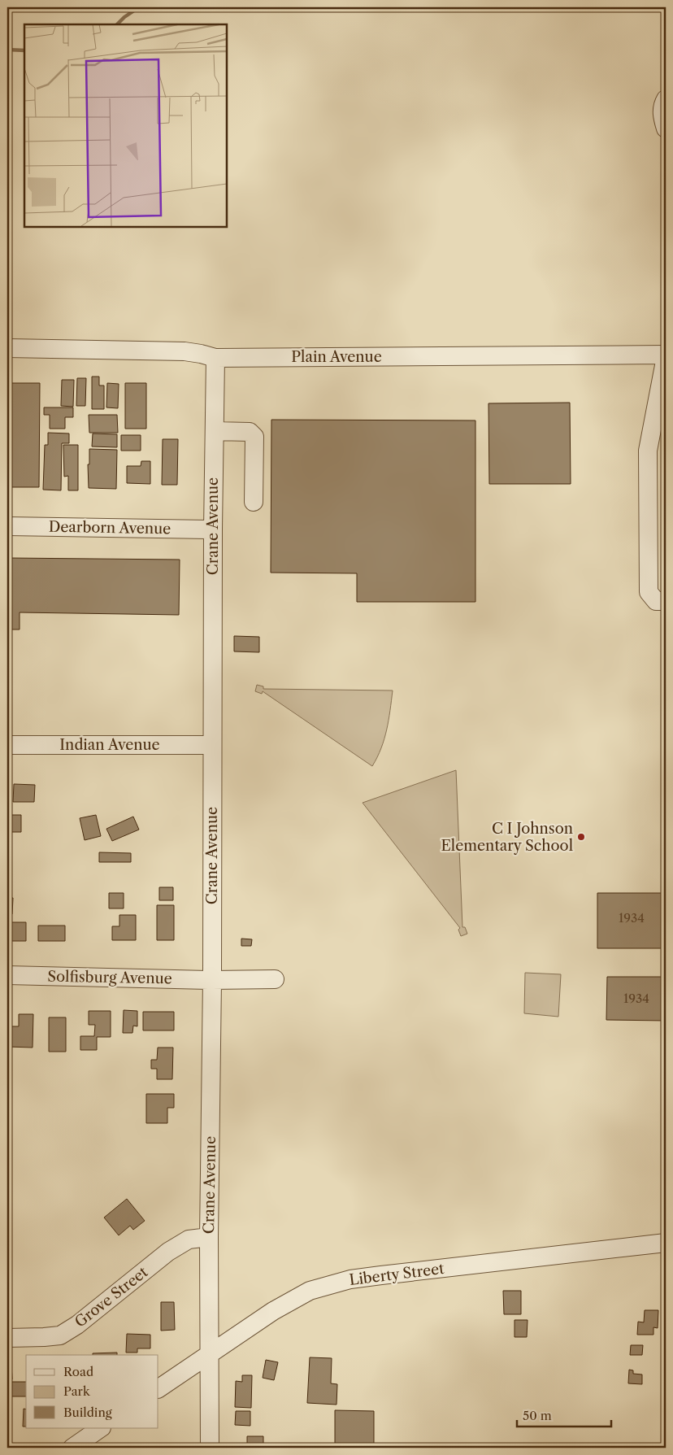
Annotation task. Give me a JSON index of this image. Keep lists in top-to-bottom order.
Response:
{
  "streets": {
    "street": [
      "Plain Avenue",
      "Crane Avenue",
      "Dearborn Avenue",
      "Indian Avenue",
      "Solfisburg Avenue",
      "Liberty Street",
      "Grove Street"
    ]
  },
  "crossings": [
    ["Plain Avenue", "Crane Avenue"],
    ["Crane Avenue", "Dearborn Avenue"],
    ["Crane Avenue", "Indian Avenue"],
    ["Crane Avenue", "Solfisburg Avenue"],
    ["Crane Avenue", "Liberty Street"],
    ["Crane Avenue", "Grove Street"]
  ],
  "places": ["C I Johnson Elementary School"],
  "house_numbers": ["1934", "1934"],
  "legend": ["Road", "Park", "Building"],
  "scale_bar": "50 m"
}
